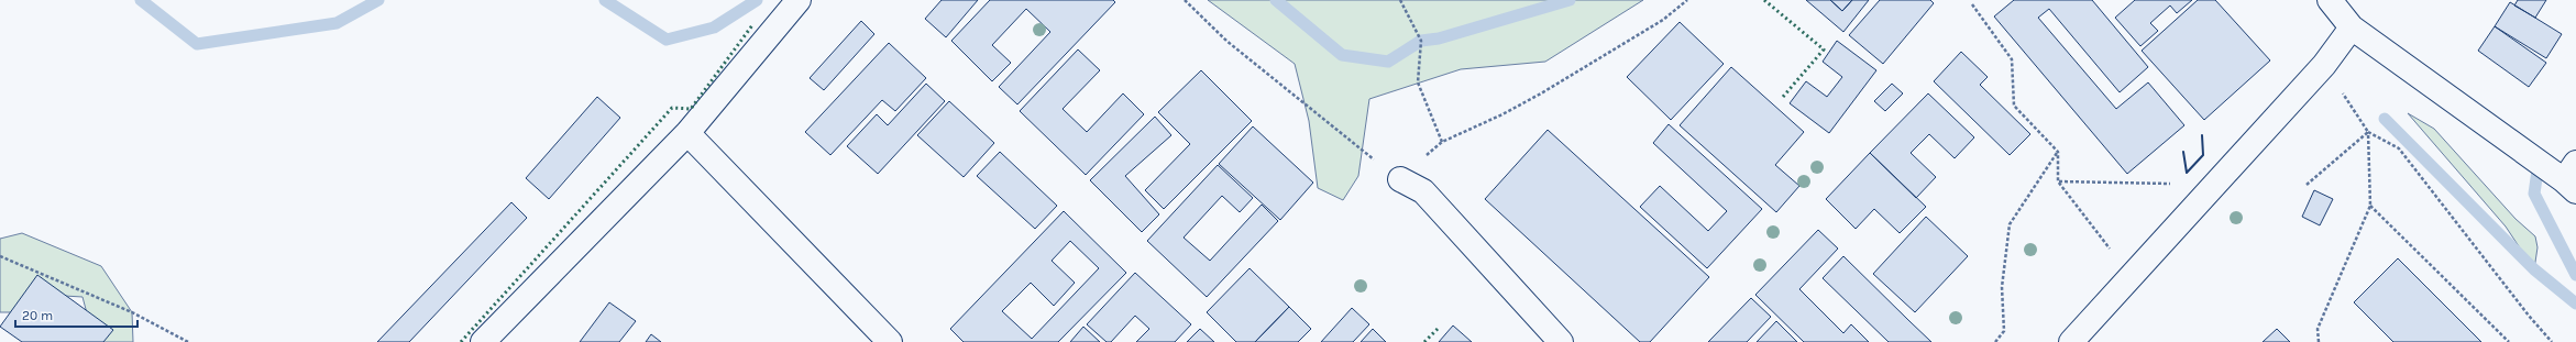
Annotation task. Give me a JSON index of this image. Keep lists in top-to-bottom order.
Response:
{
  "scale_bar": "20 m"
}
